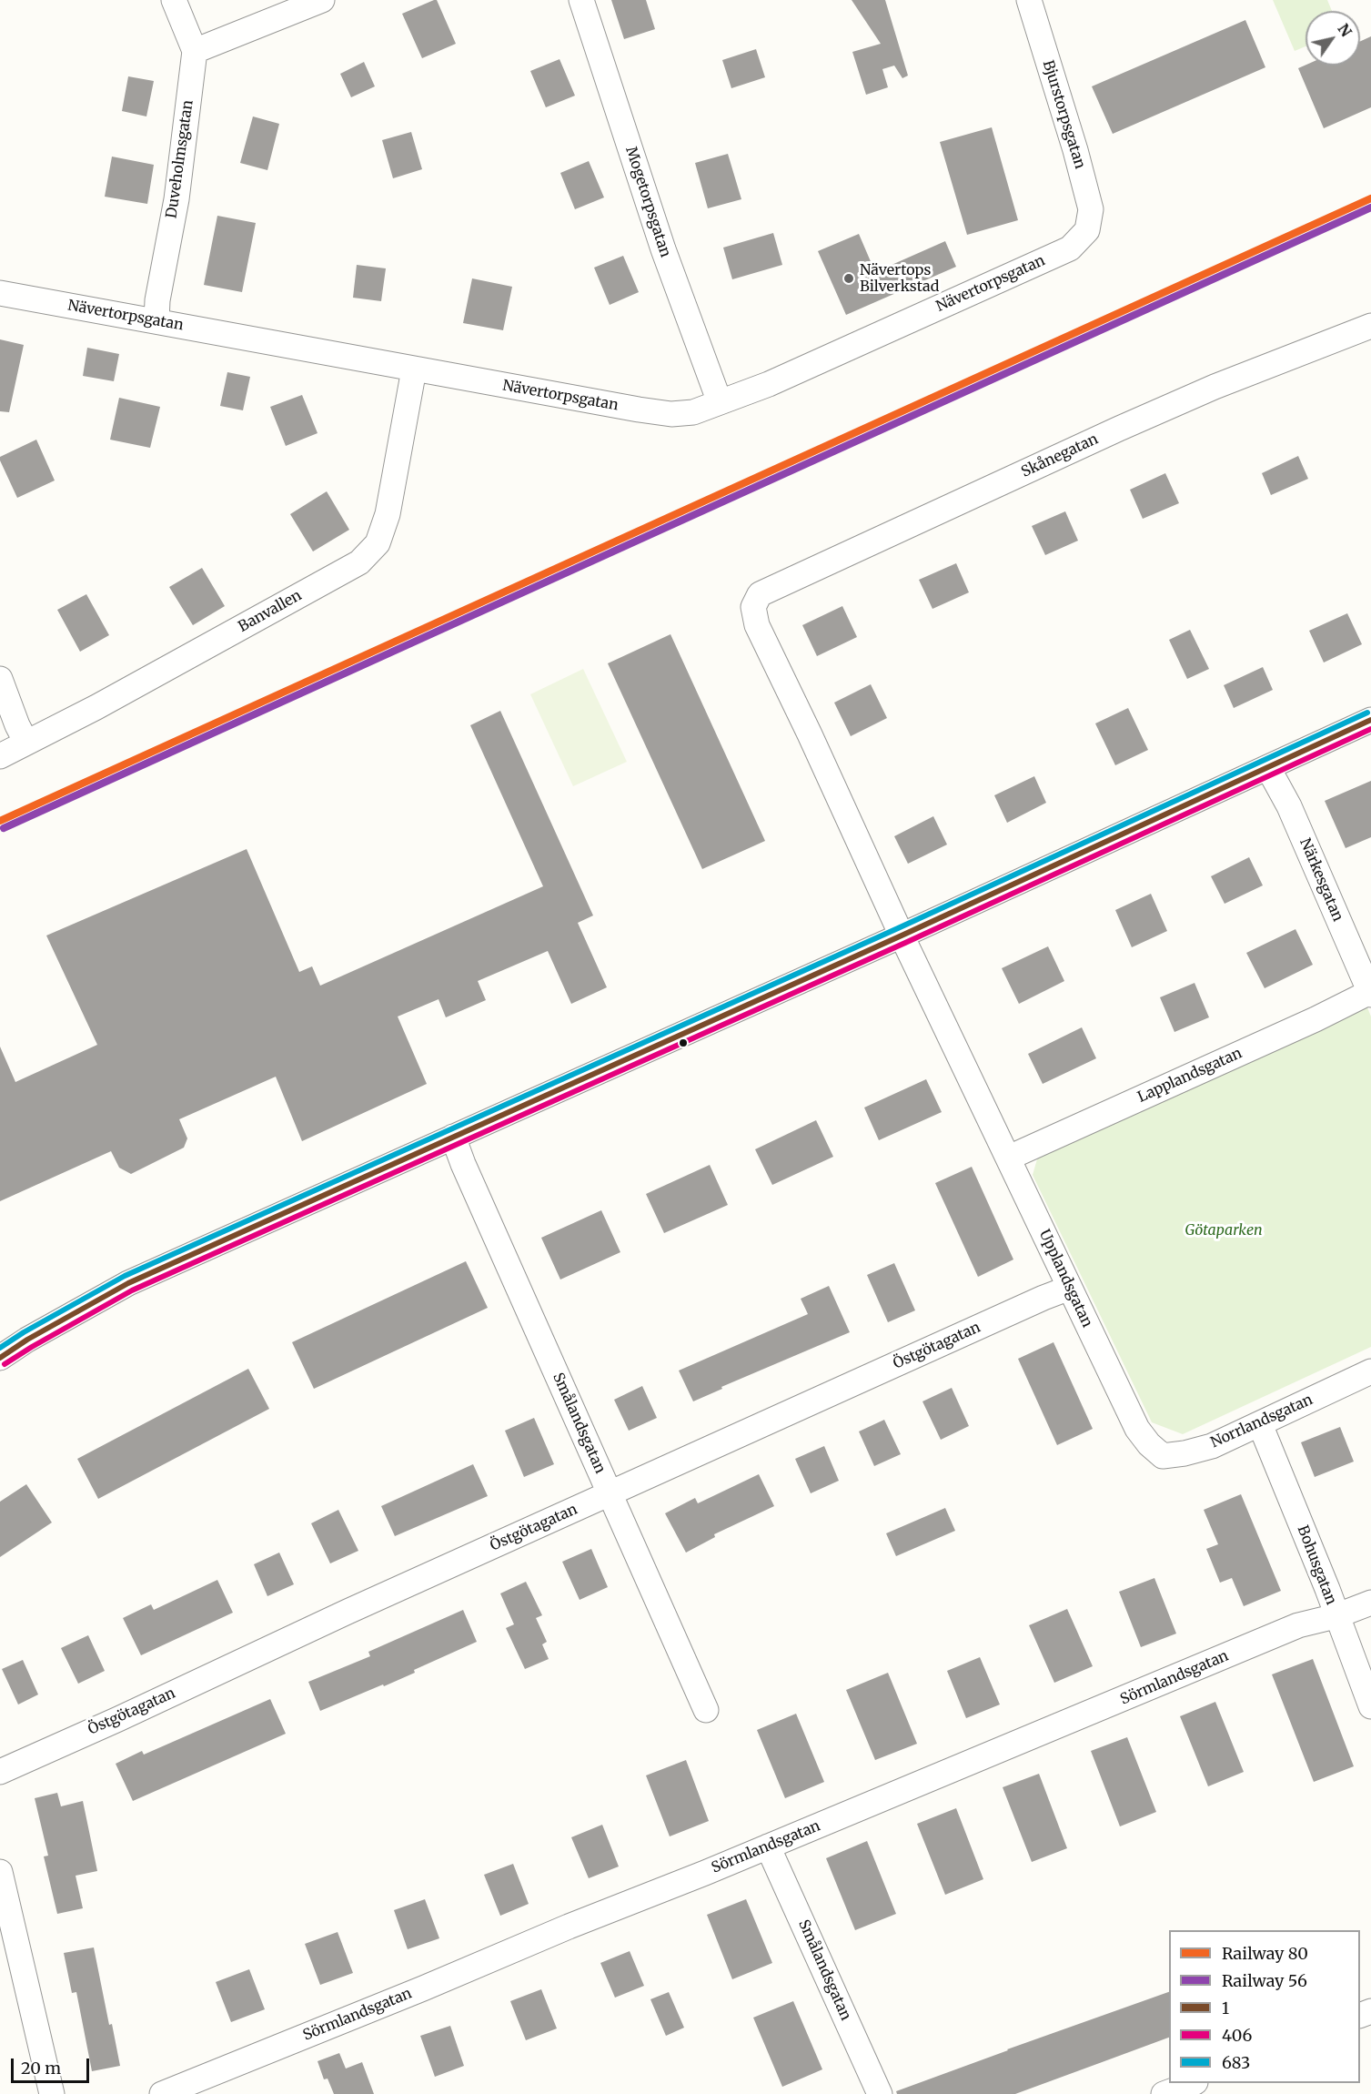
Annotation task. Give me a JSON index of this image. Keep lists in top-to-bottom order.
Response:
{
  "streets": {
    "street": [
      "Bjurstorpsgatan",
      "Duveholmsgatan",
      "Mogetorpsgatan",
      "Nävertorpsgatan",
      "Skånegatan",
      "Banvallen",
      "Närkesgatan",
      "Lapplandsgatan",
      "Upplandsgatan",
      "Östgötagatan",
      "Norrlandsgatan",
      "Smålandsgatan",
      "Bohusgatan",
      "Sörmlandsgatan"
    ]
  },
  "crossings": [
    ["Bjurstorpsgatan", "Nävertorpsgatan"],
    ["Duveholmsgatan", "Nävertorpsgatan"],
    ["Mogetorpsgatan", "Nävertorpsgatan"],
    ["Nävertorpsgatan", "Banvallen"],
    ["Skånegatan", "Upplandsgatan"],
    ["Närkesgatan", "Lapplandsgatan"],
    ["Lapplandsgatan", "Upplandsgatan"],
    ["Upplandsgatan", "Östgötagatan"],
    ["Upplandsgatan", "Norrlandsgatan"],
    ["Östgötagatan", "Smålandsgatan"],
    ["Norrlandsgatan", "Bohusgatan"],
    ["Smålandsgatan", "Sörmlandsgatan"],
    ["Bohusgatan", "Sörmlandsgatan"]
  ],
  "parks": ["Götaparken"],
  "places": ["Nävertops Bilverkstad"],
  "lines": [
    "rail line 80",
    "rail line 56",
    "transit line 683",
    "transit line 1",
    "transit line 406"
  ],
  "legend": [
    "Railway 80",
    "Railway 56",
    "1",
    "406",
    "683"
  ],
  "scale_bar": "20 m",
  "north": "top right"
}
